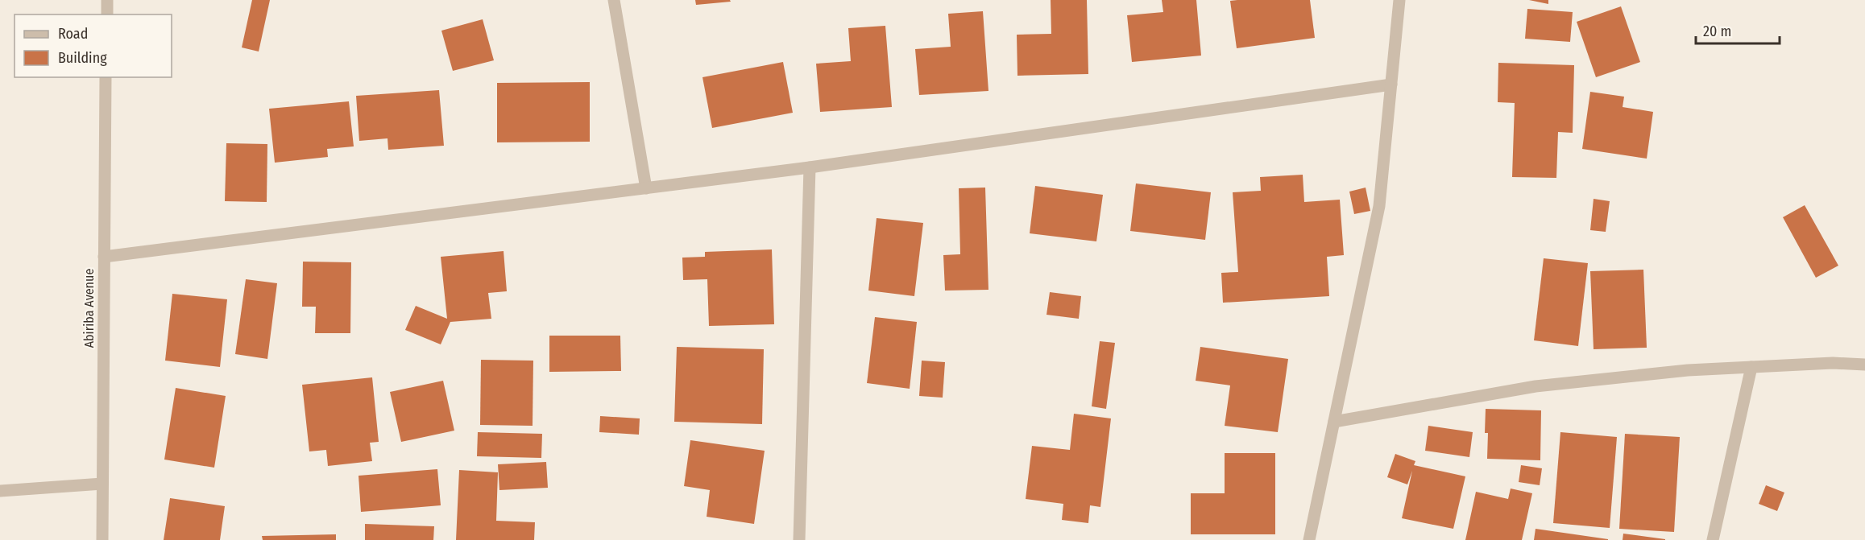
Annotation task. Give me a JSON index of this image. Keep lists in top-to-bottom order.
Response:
{
  "streets": {
    "street": ["Abiriba Avenue"]
  },
  "legend": ["Road", "Building"],
  "scale_bar": "20 m"
}
